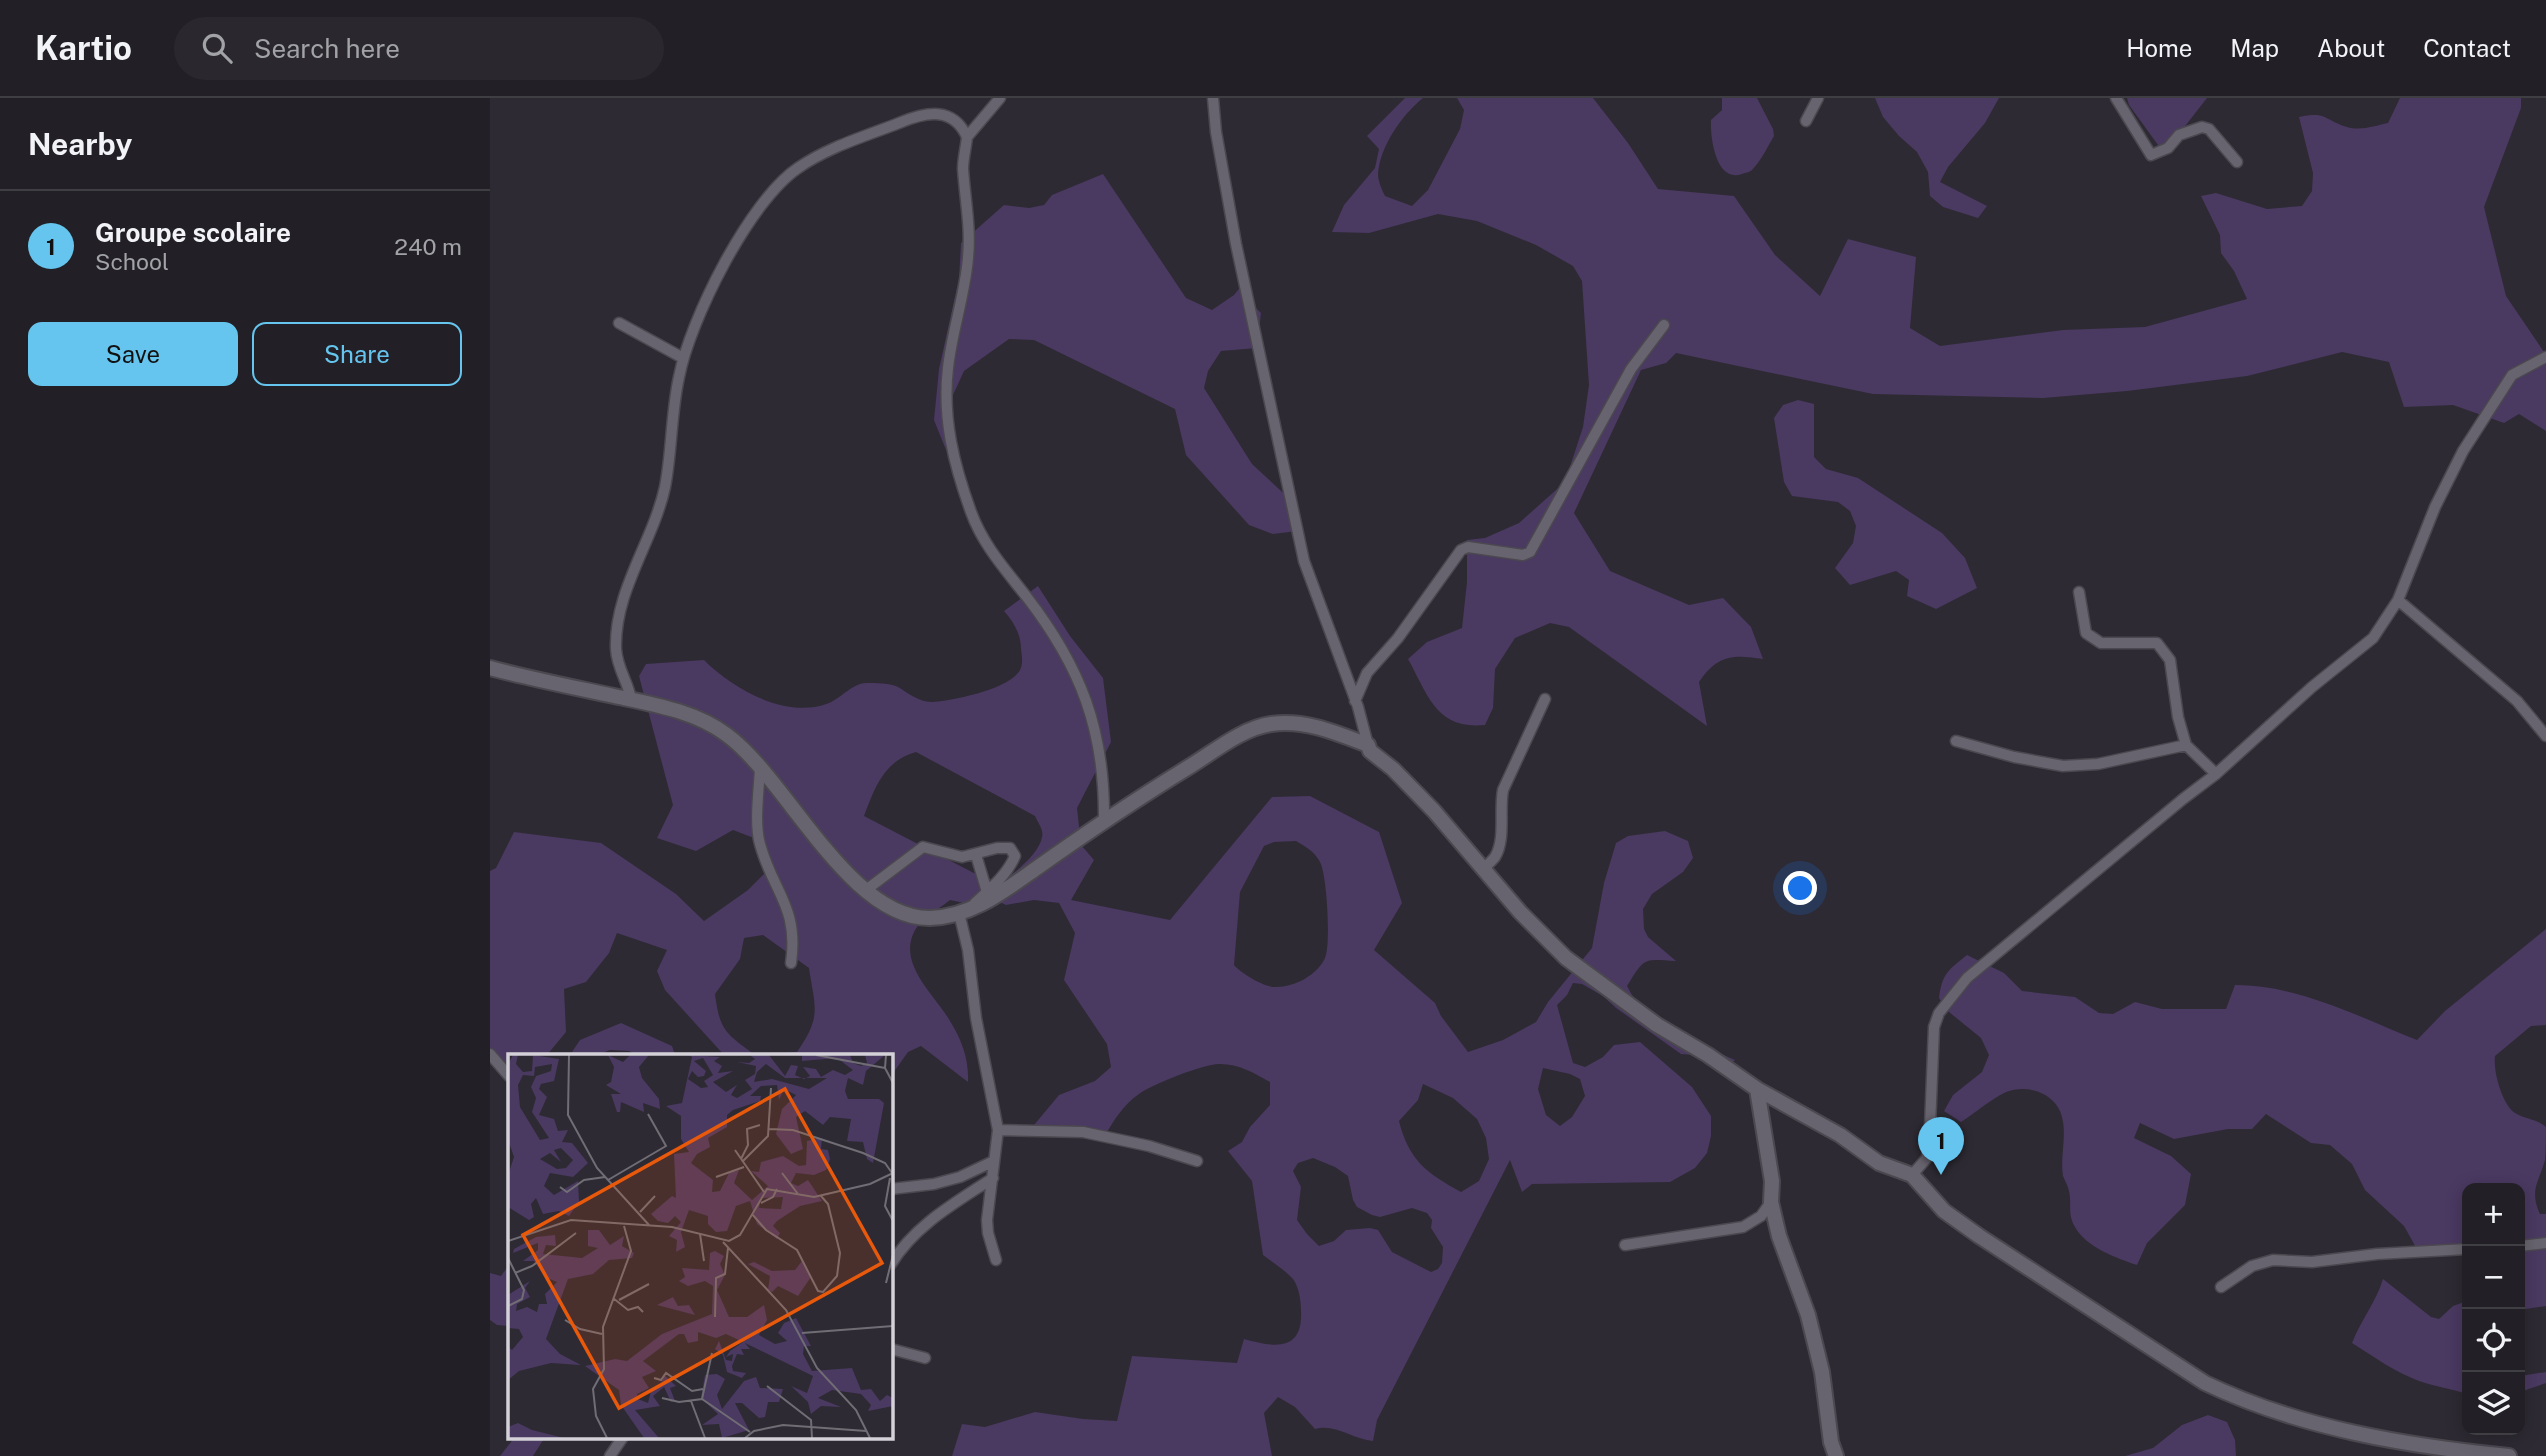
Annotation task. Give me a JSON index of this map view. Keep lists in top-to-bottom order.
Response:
{
  "page": {
    "header": "Kartio",
    "search": "Search here",
    "nav": [
      "Home",
      "Map",
      "About",
      "Contact"
    ],
    "heading": "Nearby",
    "list": [
      {
        "mark": "1",
        "name": "Groupe scolaire",
        "note": "School",
        "value": "240 m"
      }
    ],
    "buttons": ["Save", "Share"],
    "pins": "1",
    "map_buttons": ["+", "−"]
  }
}
